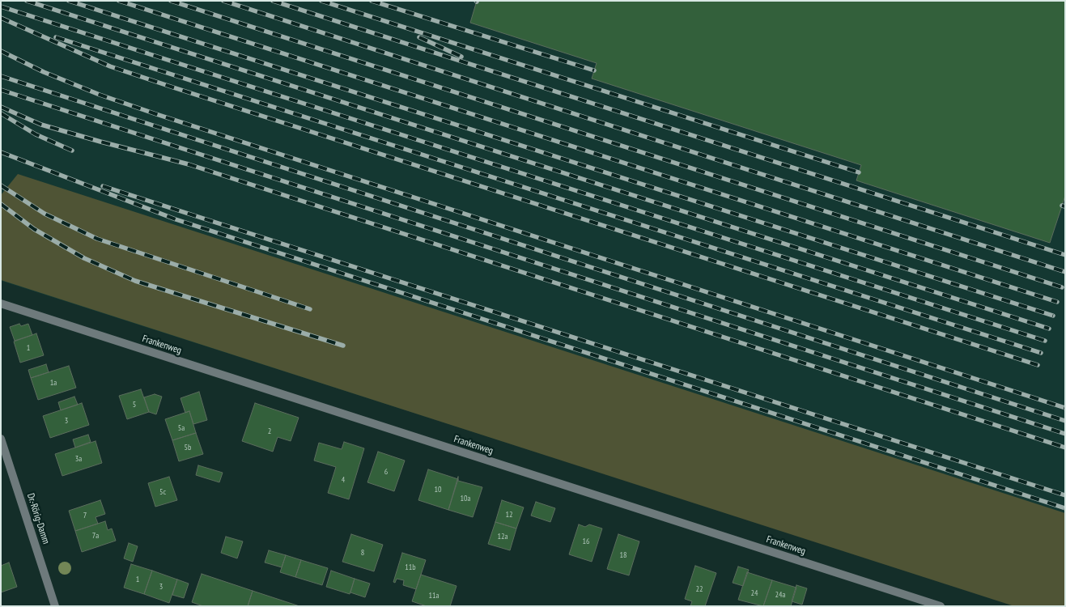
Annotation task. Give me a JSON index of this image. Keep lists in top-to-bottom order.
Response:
{
  "streets": {
    "street": ["Frankenweg", "Dr.-Rörig-Damm"]
  },
  "house_numbers": [
    "1",
    "1a",
    "5",
    "3",
    "5a",
    "2",
    "5b",
    "3a",
    "6",
    "4",
    "10",
    "5c",
    "10a",
    "12",
    "7",
    "7a",
    "12a",
    "16",
    "8",
    "18",
    "11b",
    "1",
    "3",
    "22",
    "24",
    "24a",
    "11a"
  ]
}
